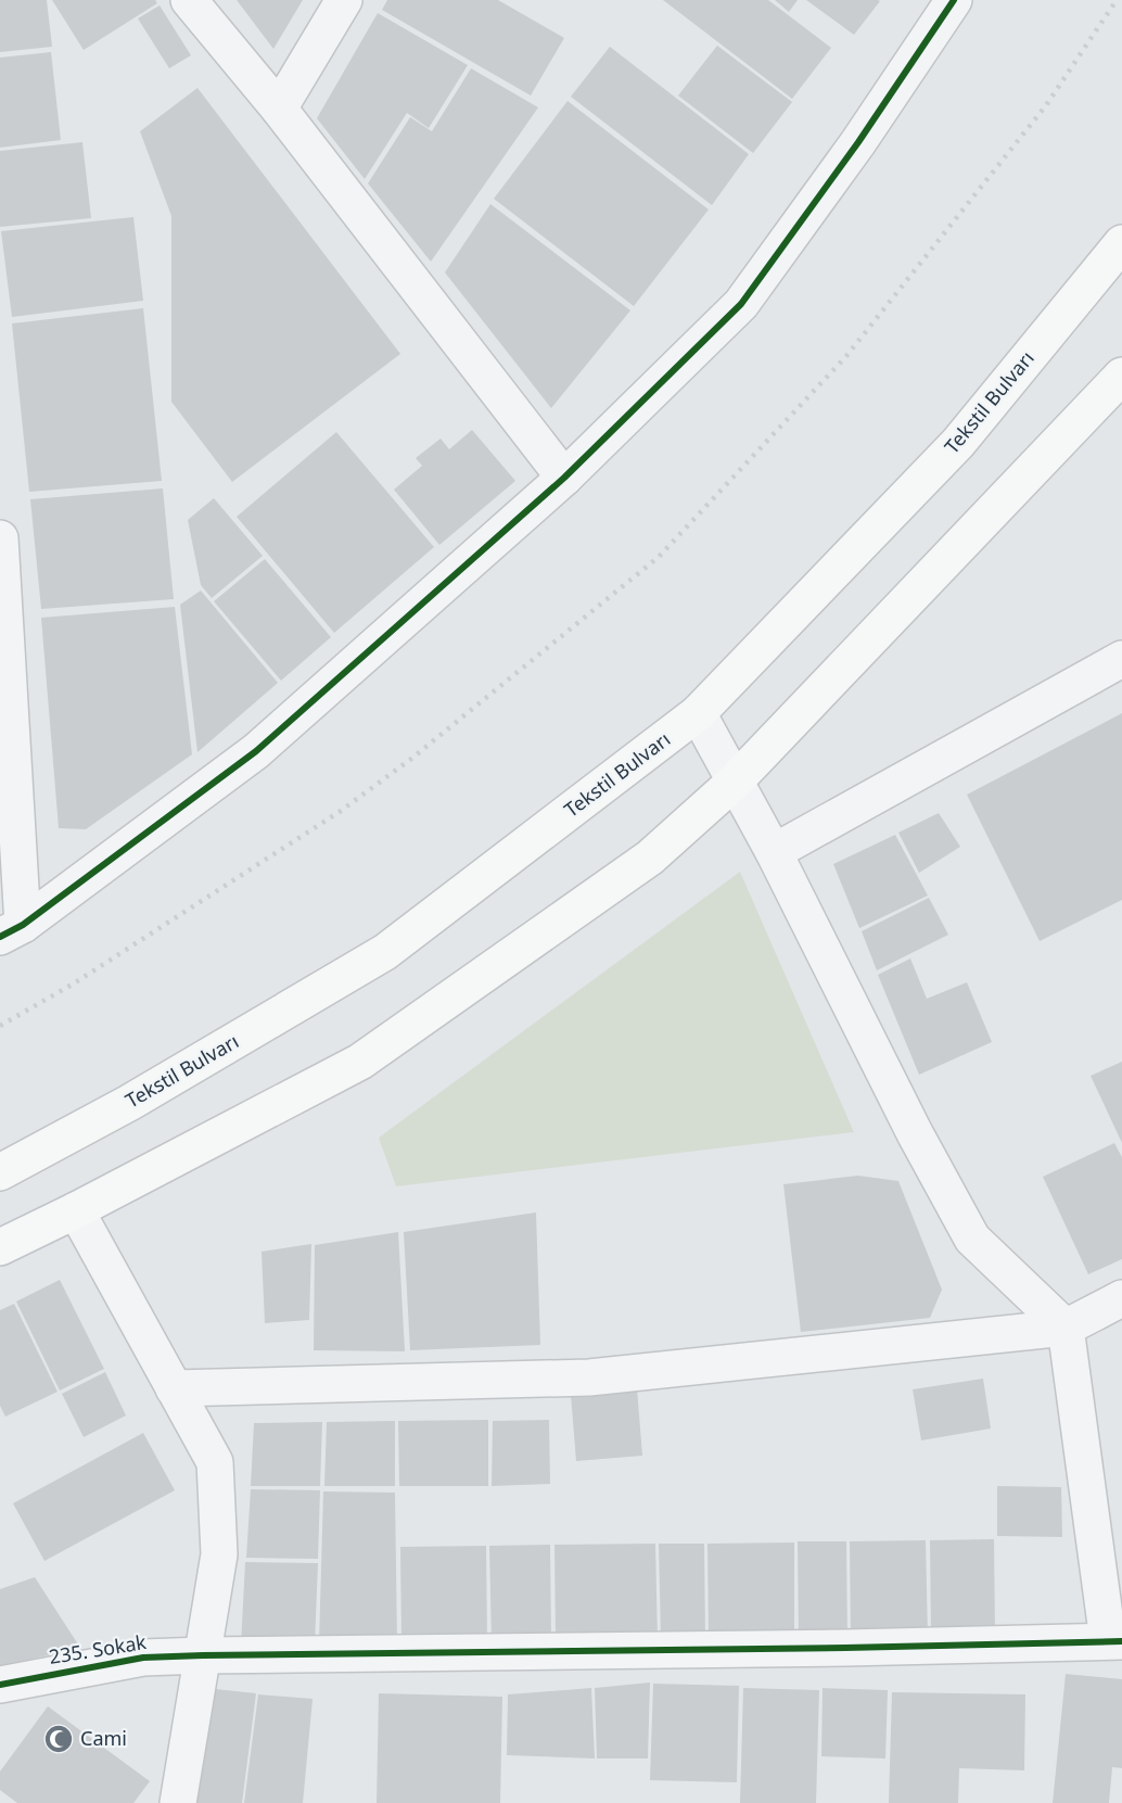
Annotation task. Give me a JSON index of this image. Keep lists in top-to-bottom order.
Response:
{
  "streets": {
    "main road": ["Tekstil Bulvarı"],
    "street": ["235. Sokak"]
  },
  "places": {
    "mosque": ["Cami"]
  }
}
